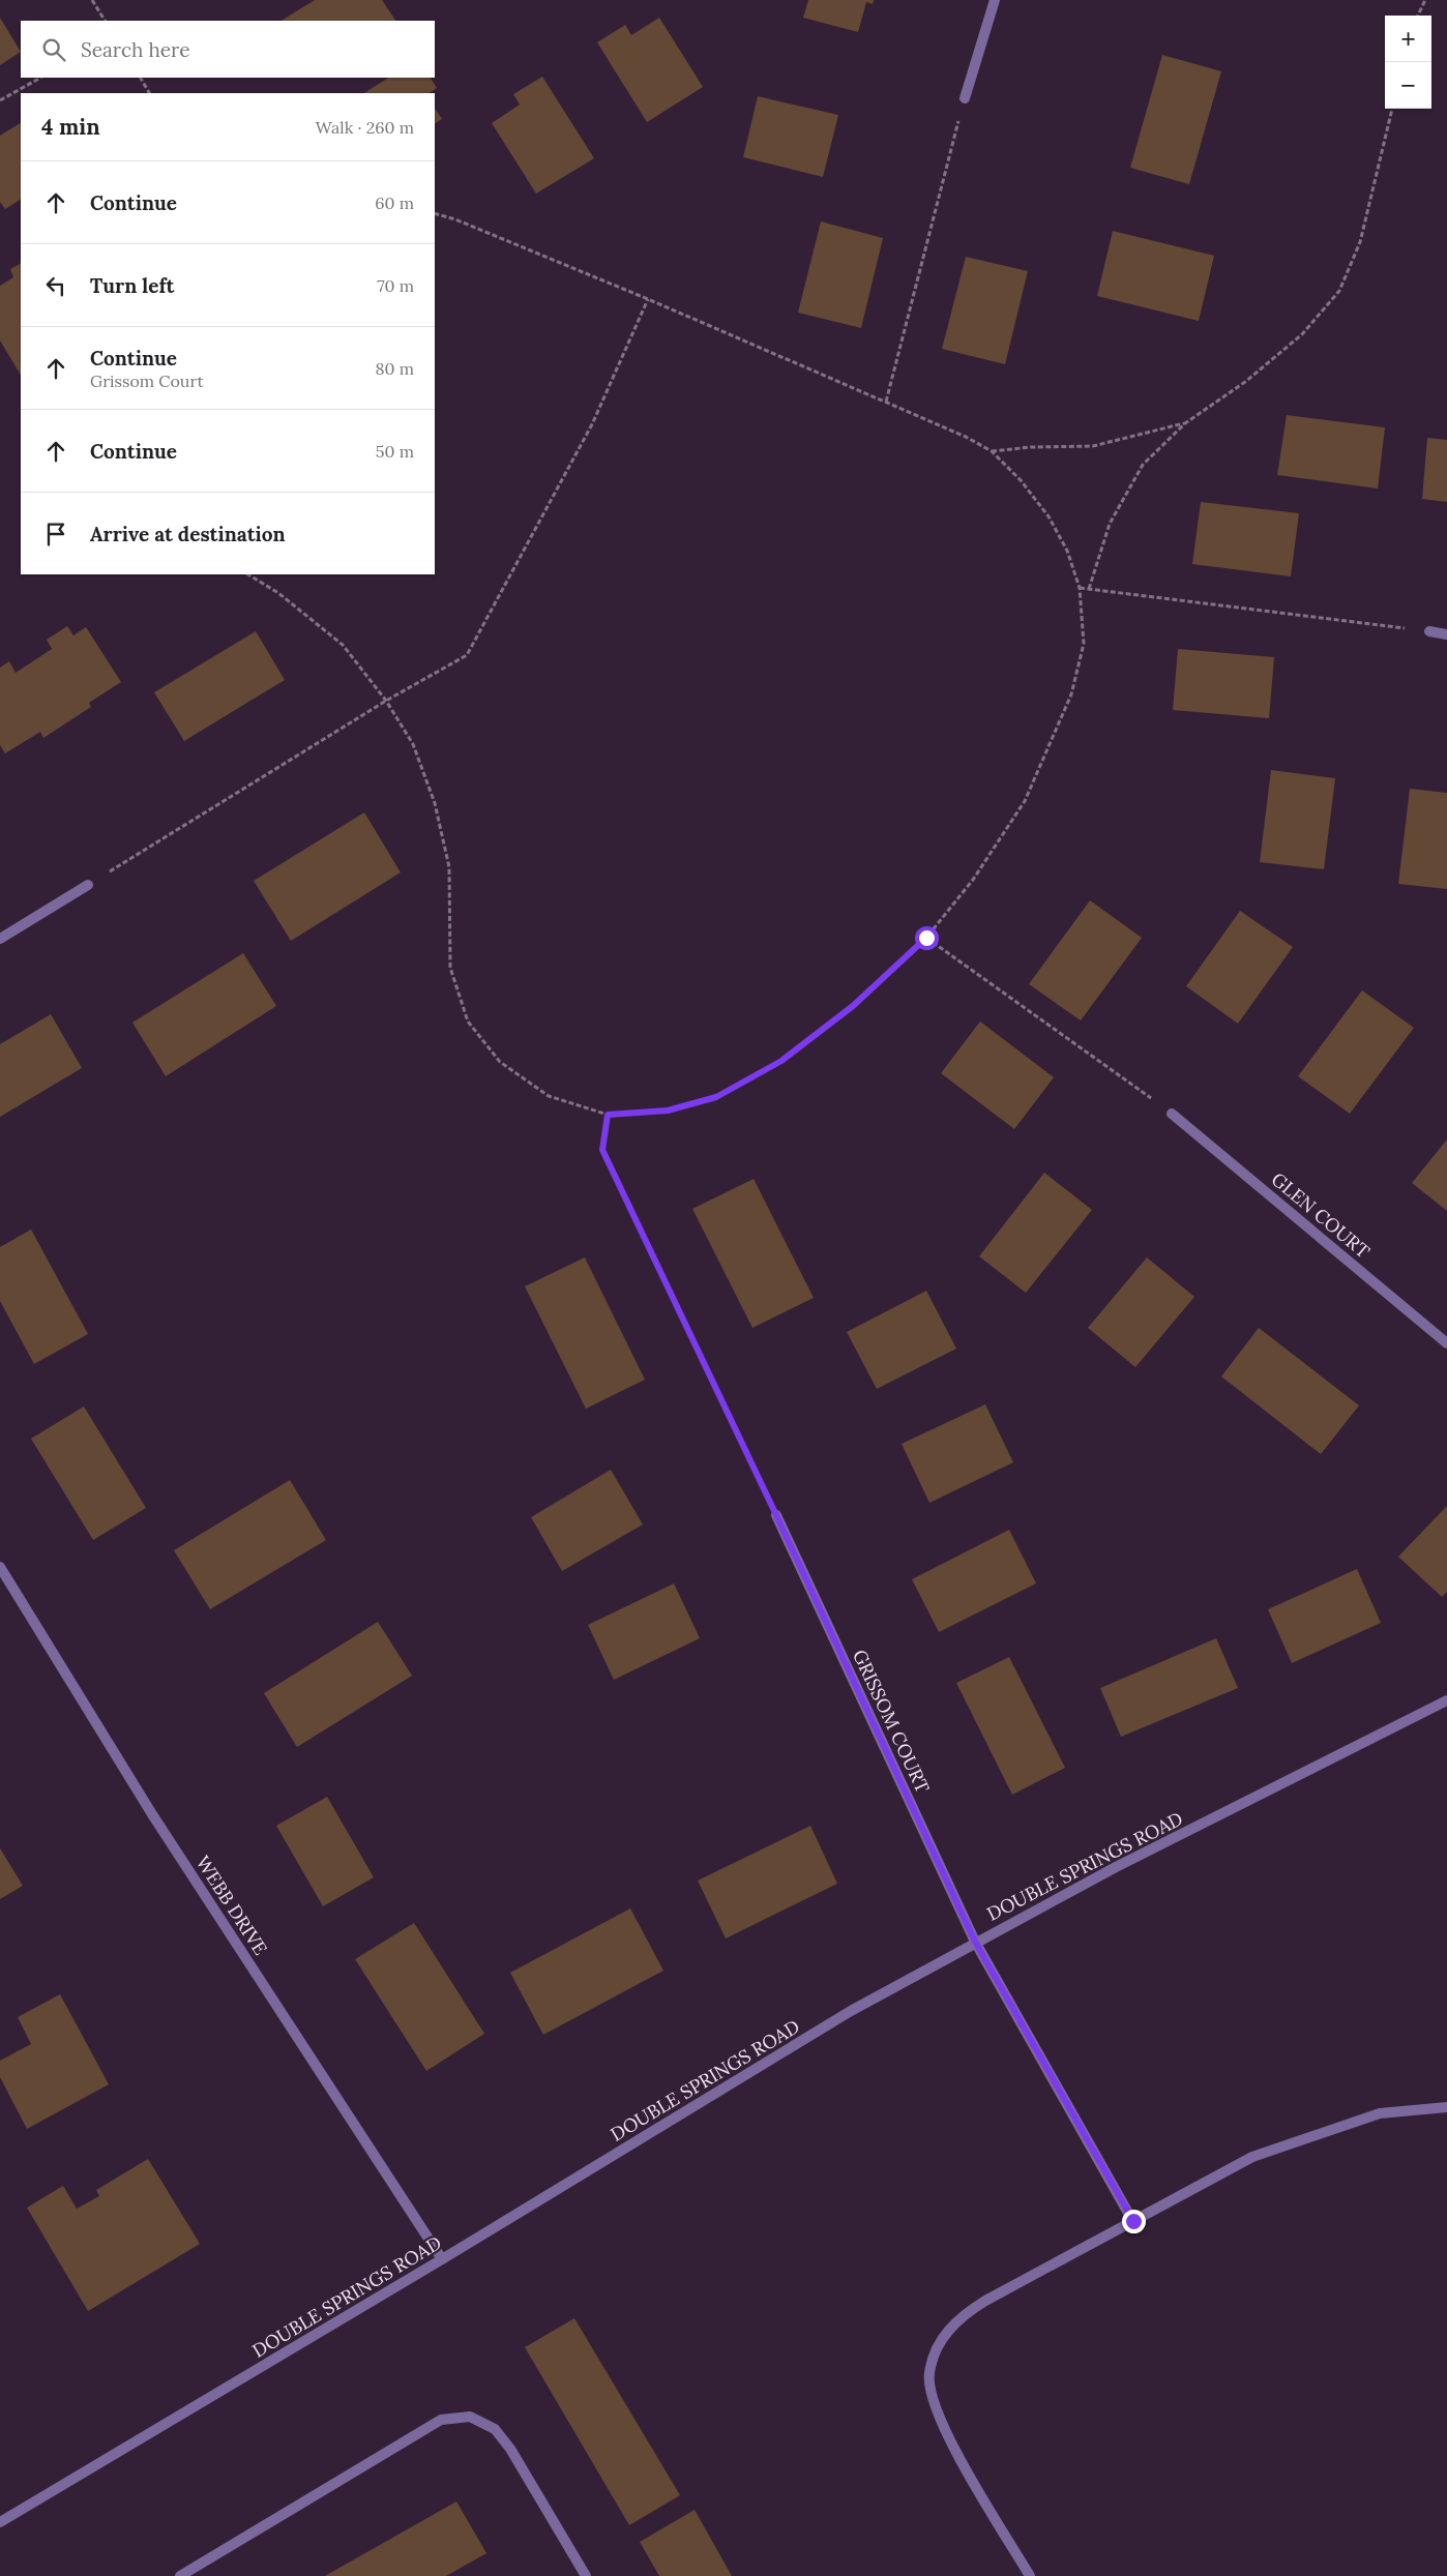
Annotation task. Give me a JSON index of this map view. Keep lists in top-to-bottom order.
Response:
{
  "streets": {
    "street": [
      "GLEN COURT",
      "GRISSOM COURT",
      "DOUBLE SPRINGS ROAD",
      "WEBB DRIVE"
    ]
  },
  "crossings": [
    ["GRISSOM COURT", "DOUBLE SPRINGS ROAD"],
    ["DOUBLE SPRINGS ROAD", "WEBB DRIVE"]
  ],
  "page": {
    "map_buttons": ["+", "−"],
    "search": "Search here",
    "heading": ["4 min", "Walk · 260 m"],
    "list": [
      ["Continue", "60 m"],
      ["Turn left", "70 m"],
      ["Continue", "Grissom Court", "80 m"],
      ["Continue", "50 m"],
      "Arrive at destination"
    ]
  }
}
